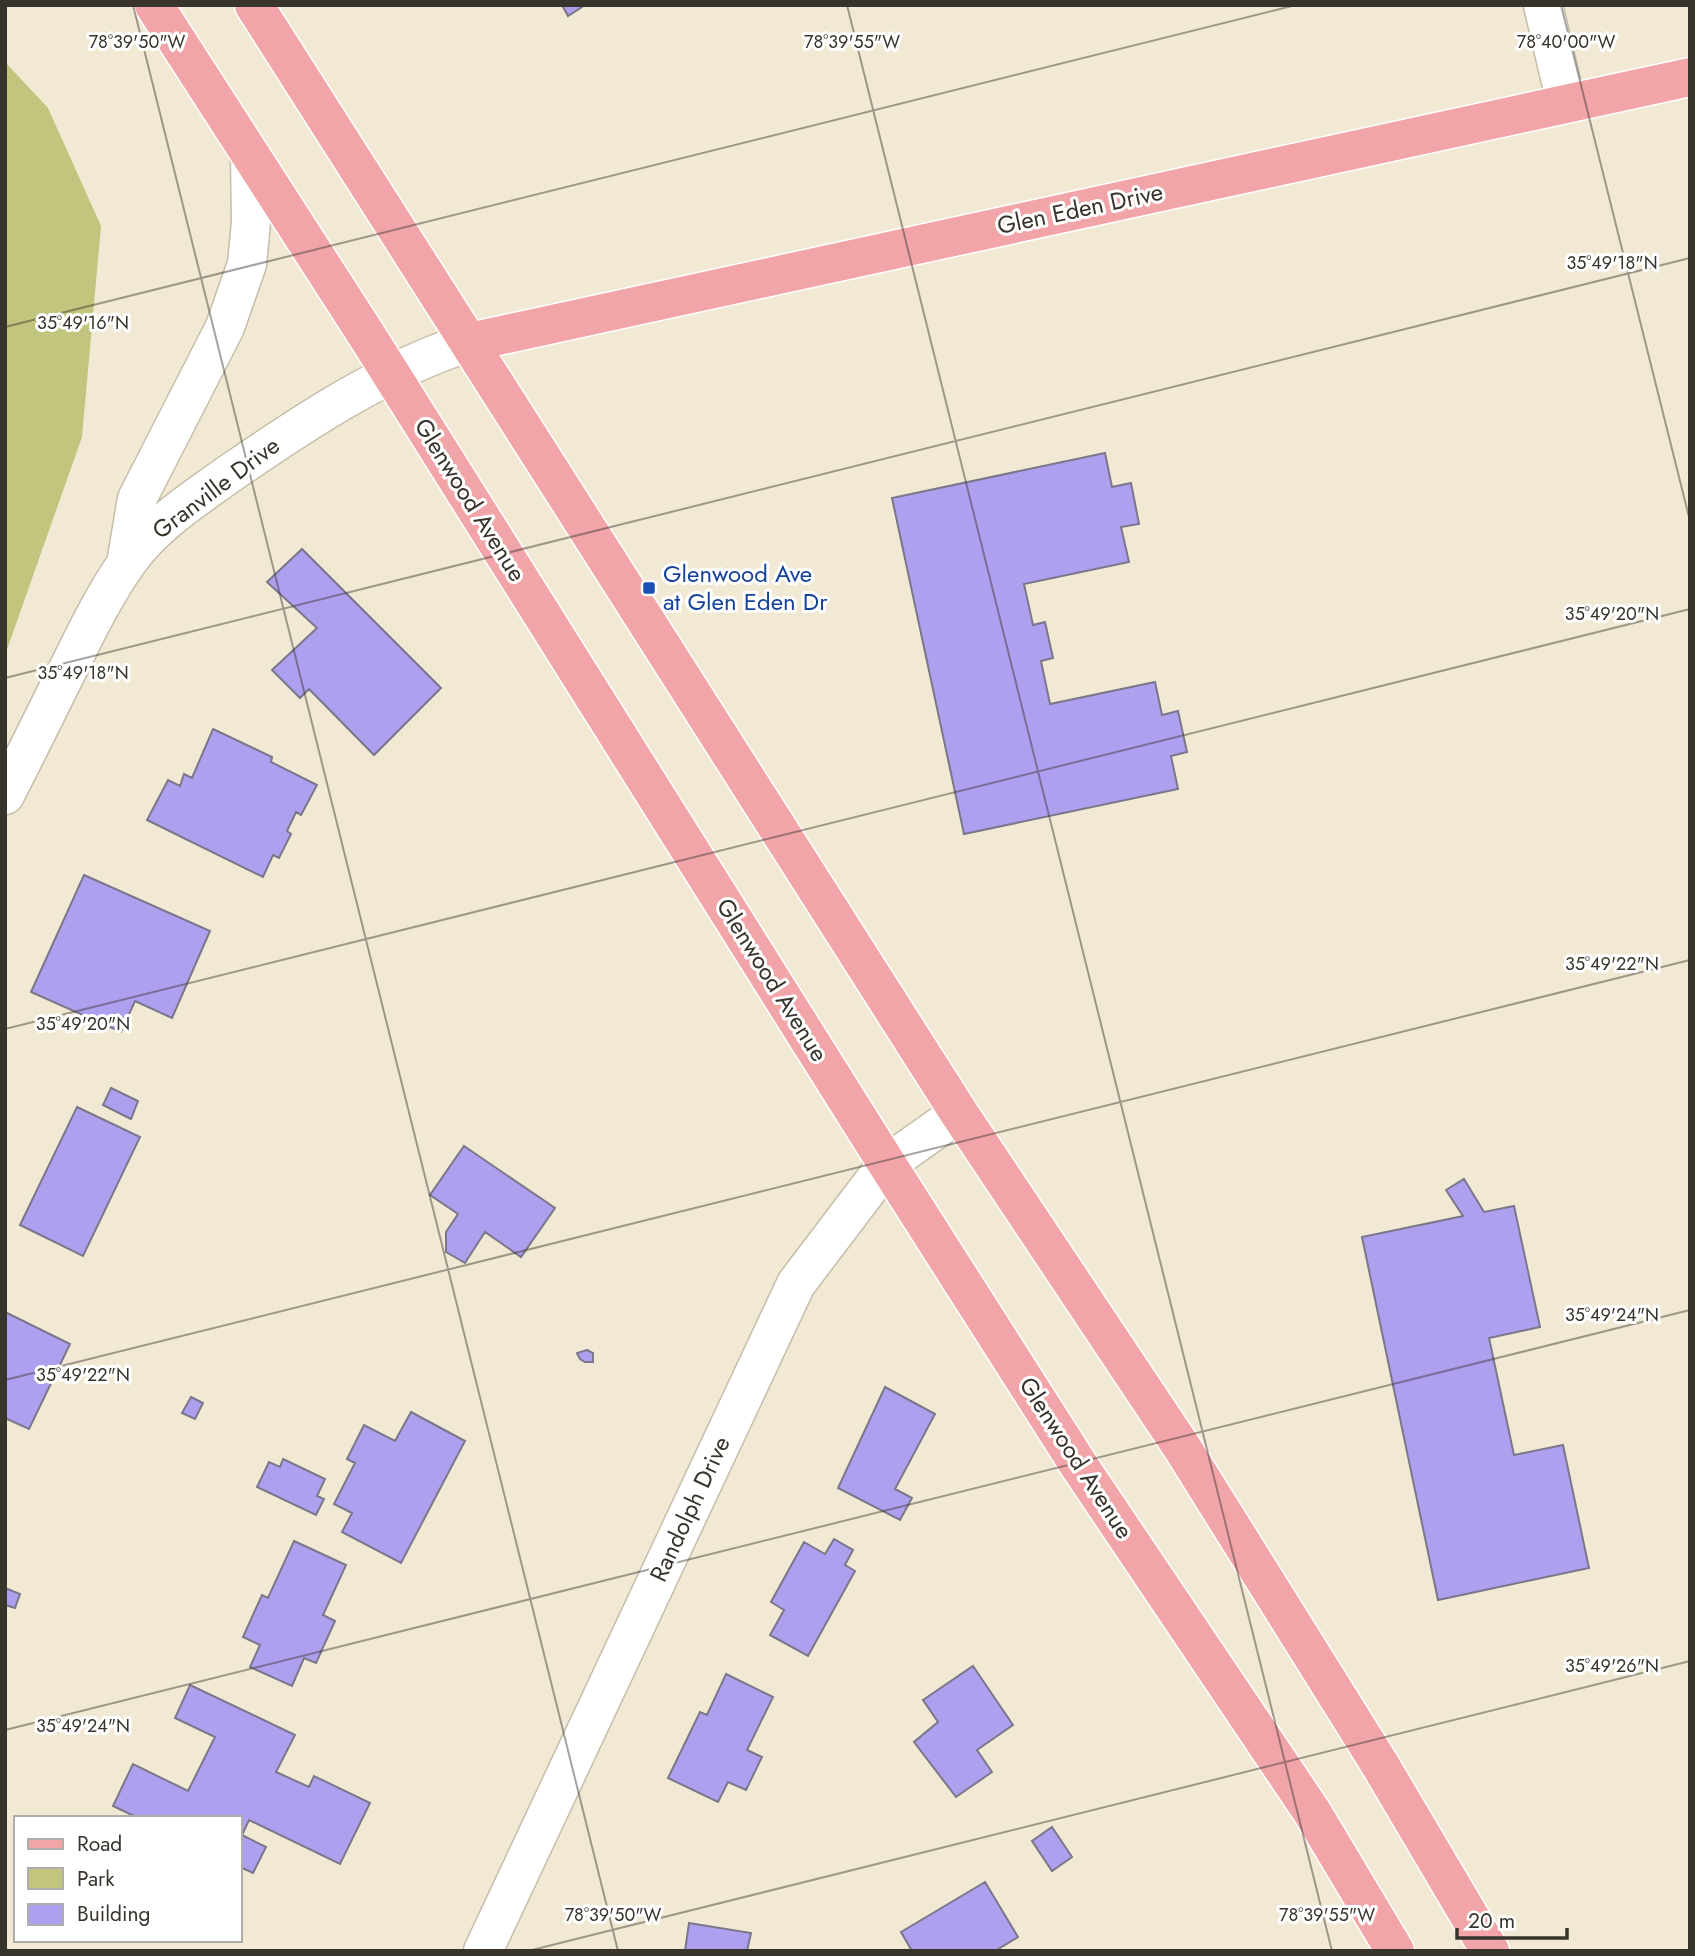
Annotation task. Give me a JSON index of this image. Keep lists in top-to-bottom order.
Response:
{
  "streets": {
    "main road": ["Glen Eden Drive", "Glenwood Avenue"],
    "street": ["Granville Drive", "Randolph Drive"]
  },
  "crossings": [
    ["Glen Eden Drive", "Granville Drive"],
    ["Granville Drive", "Glenwood Avenue"],
    ["Glenwood Avenue", "Randolph Drive"]
  ],
  "places": {
    "transit": ["Glenwood Ave at Glen Eden Dr"]
  },
  "legend": ["Road", "Park", "Building"],
  "scale_bar": "20 m",
  "coordinates": [
    "78°39'50\"W",
    "78°39'55\"W",
    "78°40'00\"W",
    "35°49'18\"N",
    "35°49'16\"N",
    "35°49'20\"N",
    "35°49'22\"N",
    "35°49'24\"N",
    "35°49'26\"N"
  ]
}
